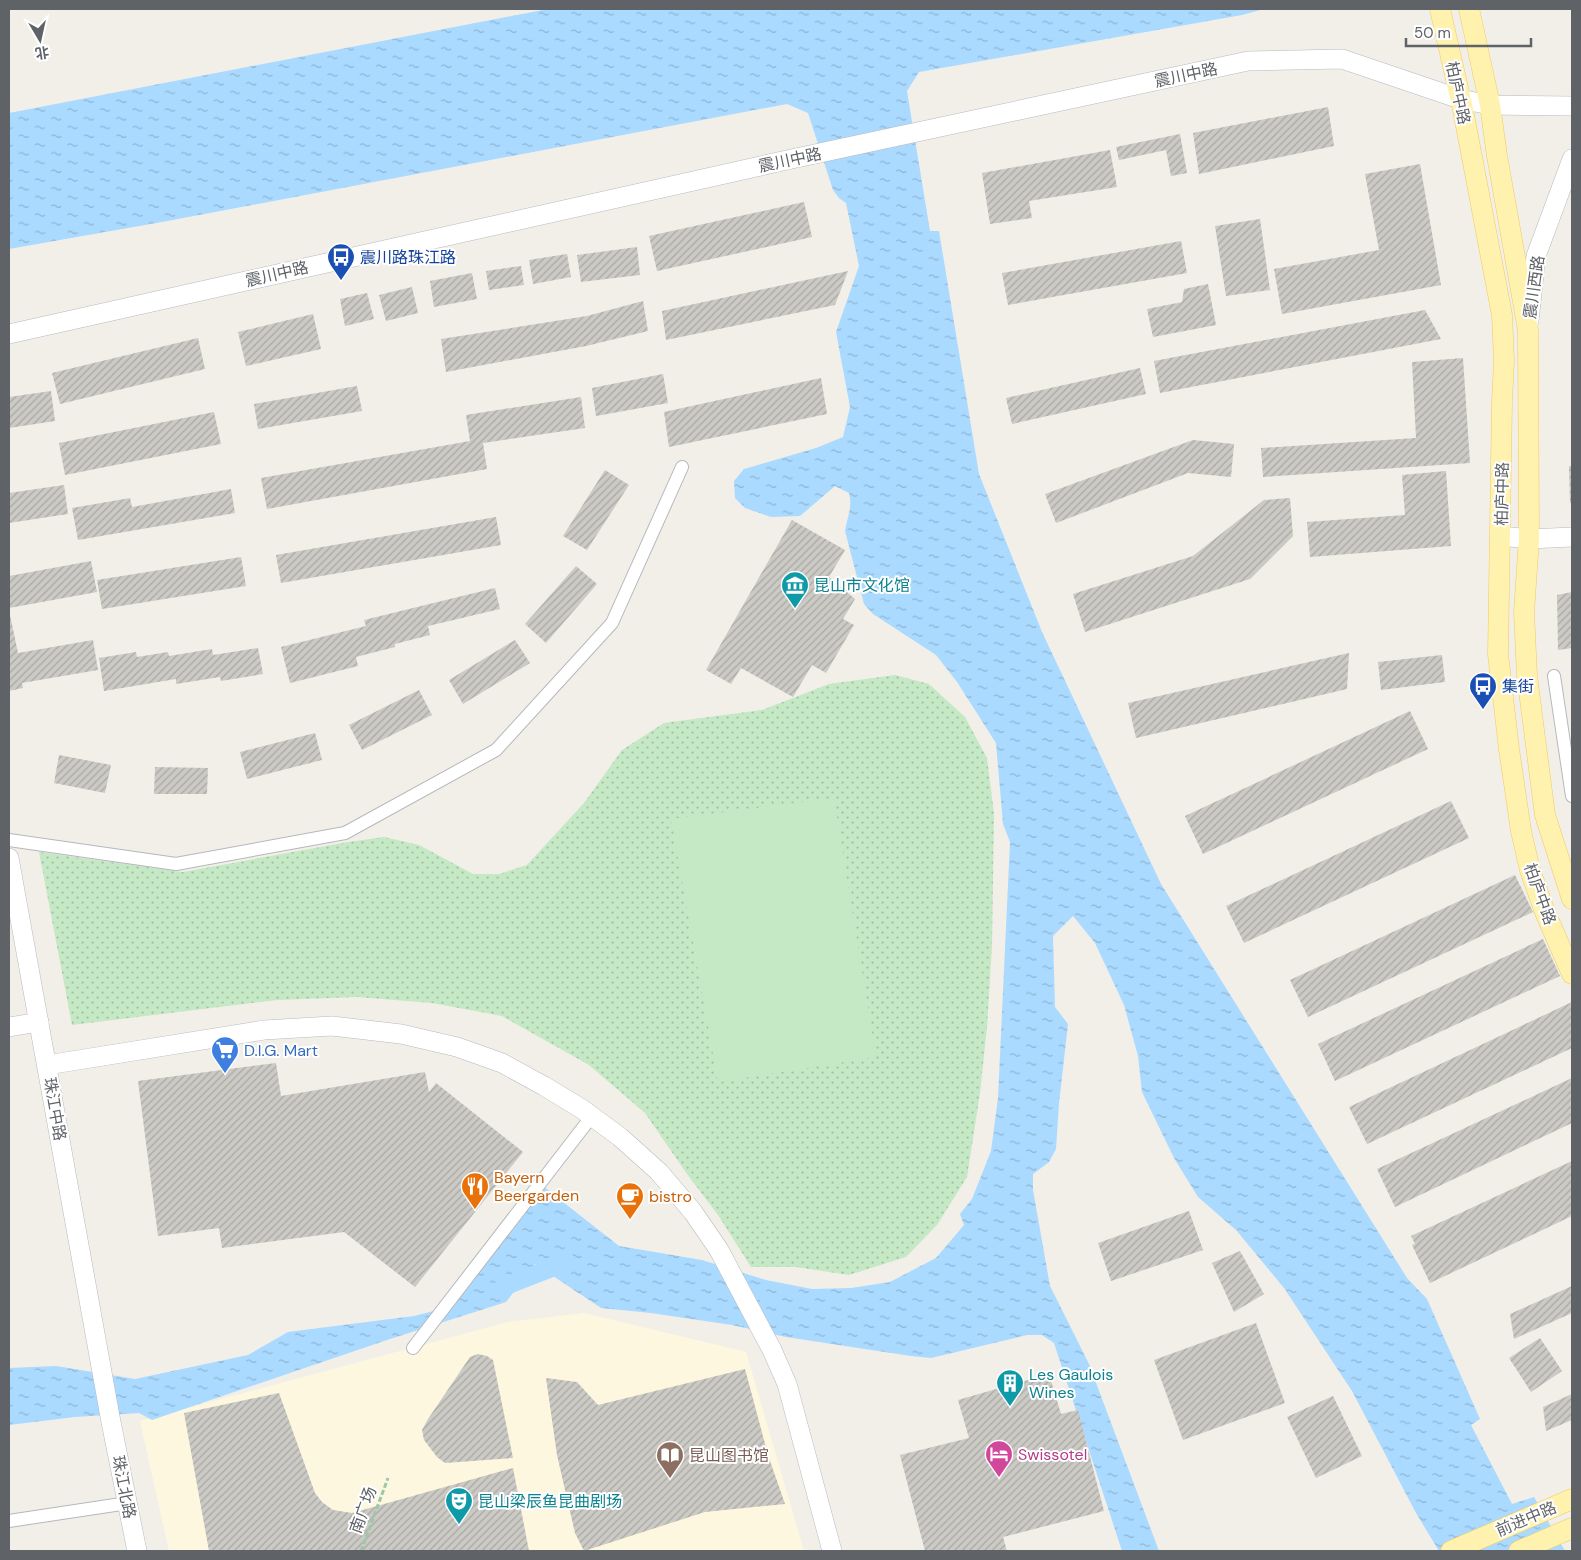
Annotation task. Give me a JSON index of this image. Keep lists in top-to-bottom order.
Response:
{
  "streets": {
    "main road": ["柏庐中路", "前进中路"],
    "street": [
      "震川中路",
      "震川西路",
      "珠江中路",
      "珠江北路"
    ],
    "path": ["南广场"]
  },
  "crossings": [
    ["震川中路", "柏庐中路"],
    ["柏庐中路", "震川西路"],
    ["珠江中路", "珠江北路"]
  ],
  "places": {
    "bus stop": ["震川路珠江路", "集街"],
    "museum": ["昆山市文化馆"],
    "supermarket": ["D.I.G. Mart"],
    "restaurant": ["Bayern Beergarden"],
    "cafe": ["bistro"],
    "building": ["Les Gaulois Wines"],
    "hotel": ["Swissotel"],
    "library": ["昆山图书馆"],
    "theatre": ["昆山梁辰鱼昆曲剧场"]
  },
  "scale_bar": "50 m",
  "north": "bottom"
}
